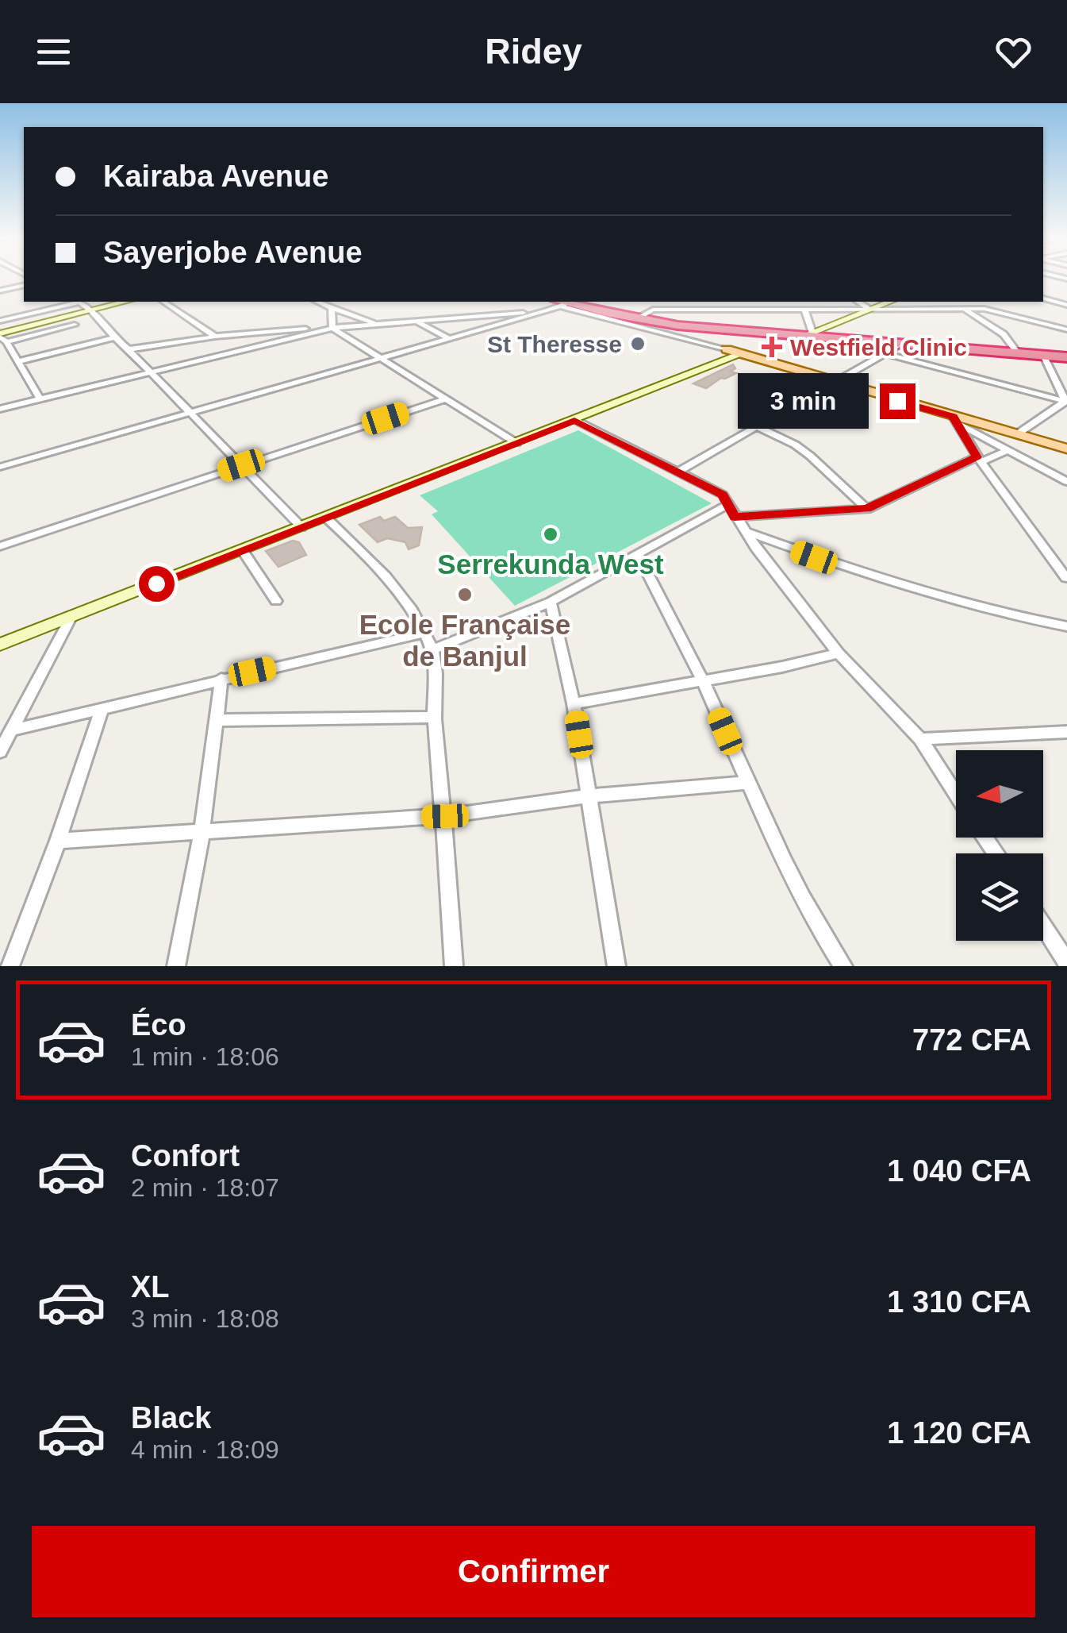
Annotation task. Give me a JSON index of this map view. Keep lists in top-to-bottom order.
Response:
{
  "places": {
    "other": ["St Theresse", "Serrekunda West", "Ecole Française de Banjul"],
    "health": ["Westfield Clinic"]
  },
  "north": "left",
  "page": {
    "header": "Ridey",
    "banner": ["Kairaba Avenue", "Sayerjobe Avenue"],
    "bubble": "3 min",
    "list": [
      {
        "name": "Éco",
        "note": "1 min · 18:06",
        "value": "772 CFA"
      },
      {
        "name": "Confort",
        "note": "2 min · 18:07",
        "value": "1 040 CFA"
      },
      {
        "name": "XL",
        "note": "3 min · 18:08",
        "value": "1 310 CFA"
      },
      {
        "name": "Black",
        "note": "4 min · 18:09",
        "value": "1 120 CFA"
      }
    ],
    "buttons": "Confirmer"
  }
}
